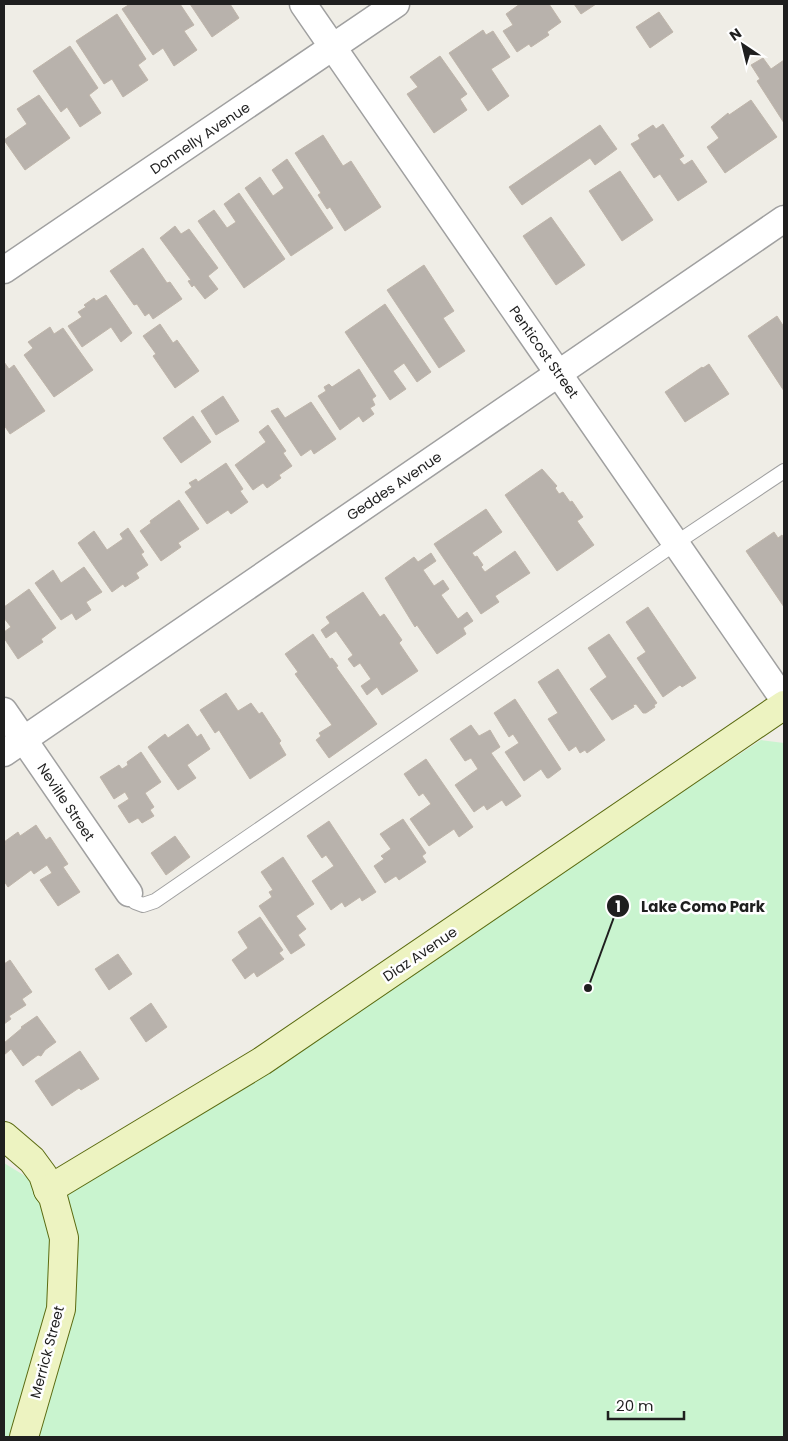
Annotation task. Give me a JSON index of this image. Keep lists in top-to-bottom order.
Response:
{
  "streets": {
    "street": [
      "Donnelly Avenue",
      "Penticost Street",
      "Geddes Avenue",
      "Neville Street",
      "Diaz Avenue",
      "Merrick Street"
    ]
  },
  "crossings": [
    ["Donnelly Avenue", "Penticost Street"],
    ["Penticost Street", "Geddes Avenue"],
    ["Geddes Avenue", "Neville Street"],
    ["Diaz Avenue", "Merrick Street"]
  ],
  "places": ["Lake Como Park"],
  "scale_bar": "20 m",
  "north": "top left"
}
